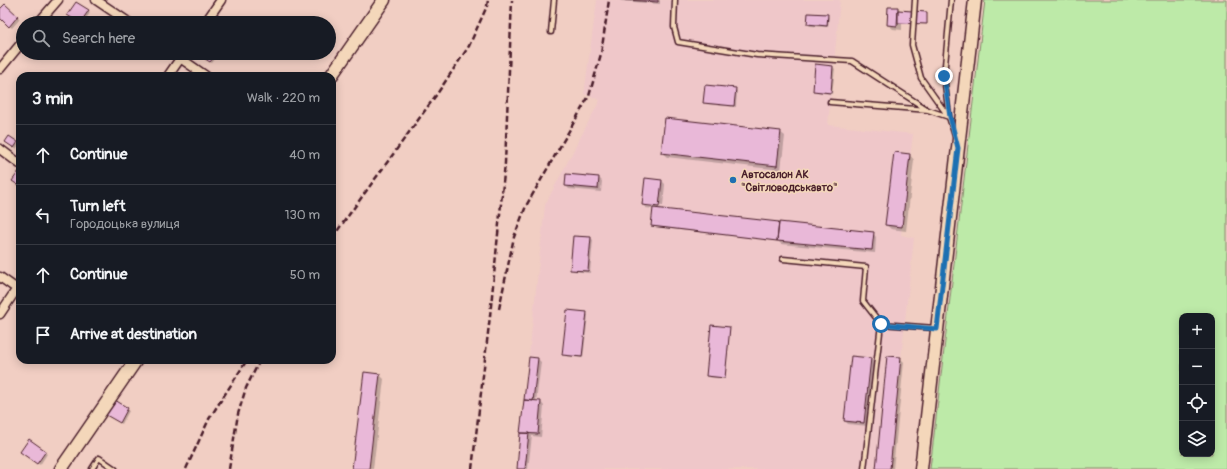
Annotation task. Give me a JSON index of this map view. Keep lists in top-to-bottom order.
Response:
{
  "places": ["Автосалон АК \"Світловодськавто\""],
  "page": {
    "search": "Search here",
    "heading": ["3 min", "Walk · 220 m"],
    "list": [
      ["Continue", "40 m"],
      ["Turn left", "Городоцька вулиця", "130 m"],
      ["Continue", "50 m"],
      "Arrive at destination"
    ],
    "map_buttons": ["+", "−"]
  }
}
